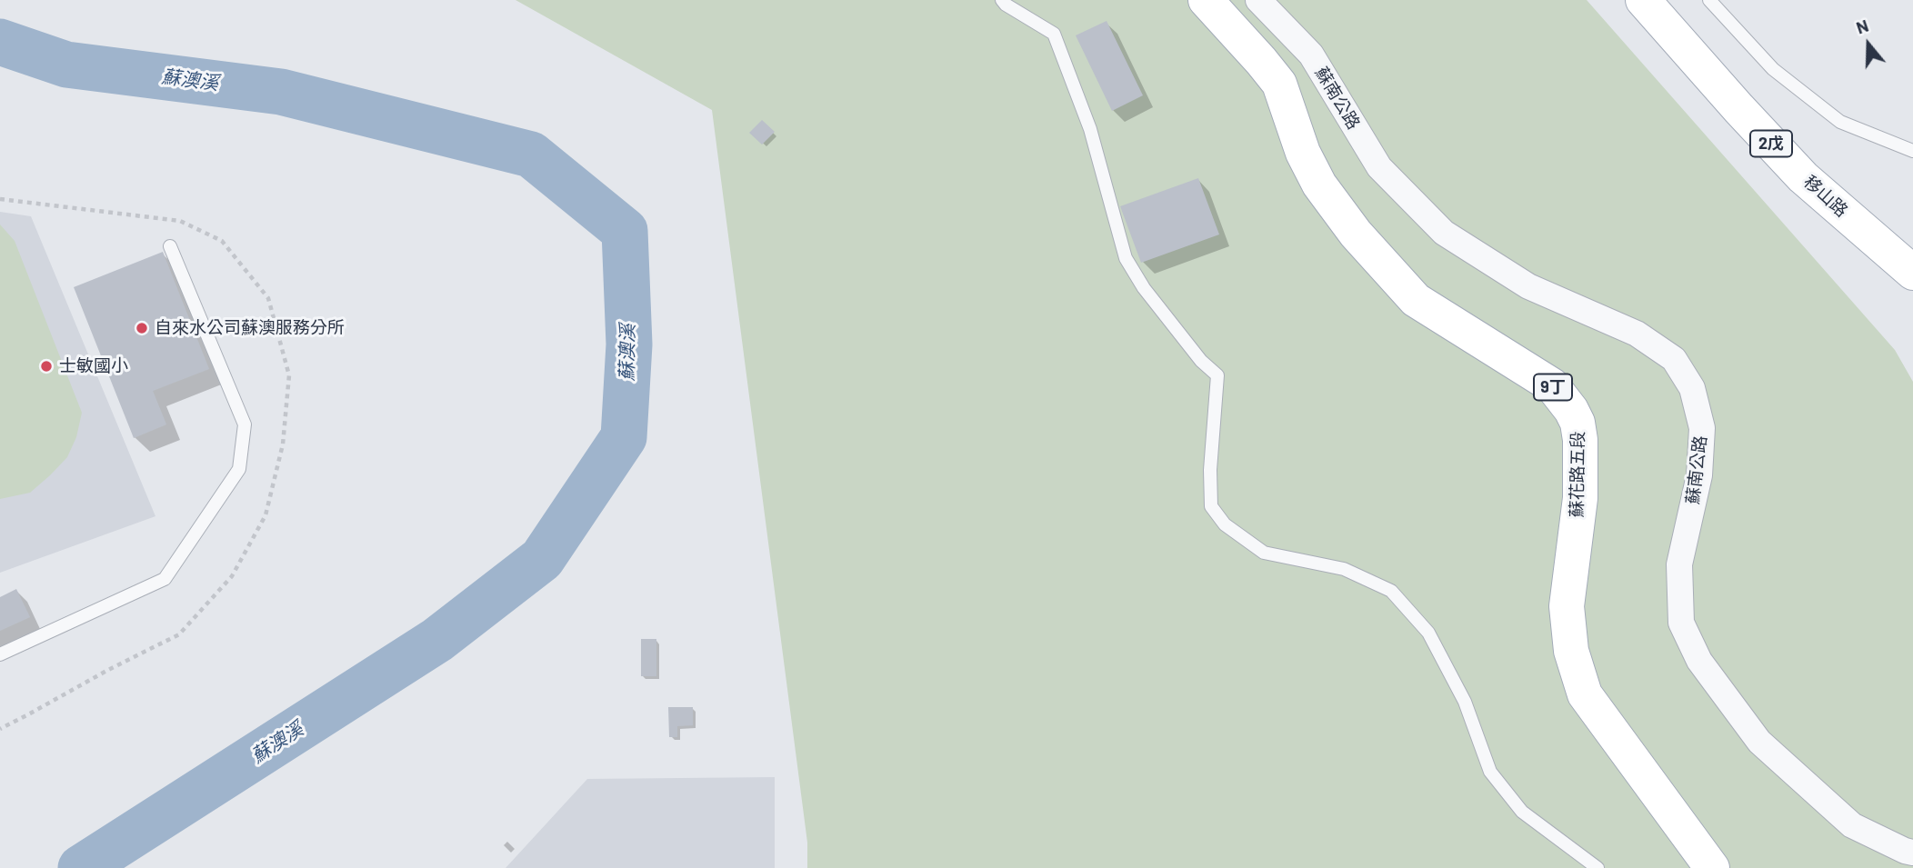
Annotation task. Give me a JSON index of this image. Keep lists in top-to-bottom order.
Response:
{
  "streets": {
    "main road": [
      "2戊",
      "移山路",
      "9丁",
      "蘇花路五段"
    ],
    "street": ["蘇南公路"]
  },
  "water": ["蘇澳溪"],
  "places": ["自來水公司蘇澳服務分所", "士敏國小"],
  "north": "top"
}
